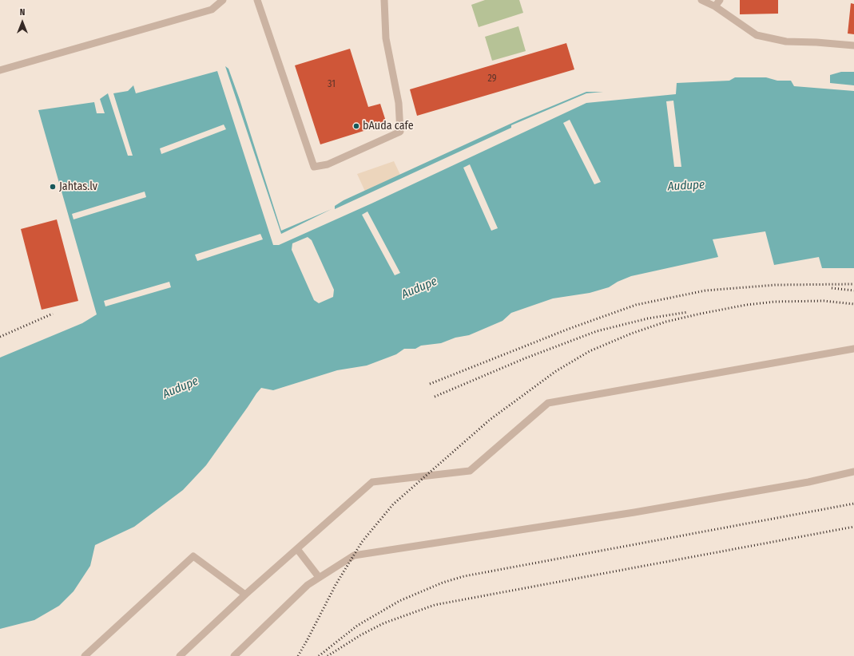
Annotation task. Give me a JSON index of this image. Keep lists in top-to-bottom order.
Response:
{
  "water": ["Audupe"],
  "places": ["bAuda cafe", "Jahtas.lv"],
  "house_numbers": ["29", "31"],
  "north": "top"
}
